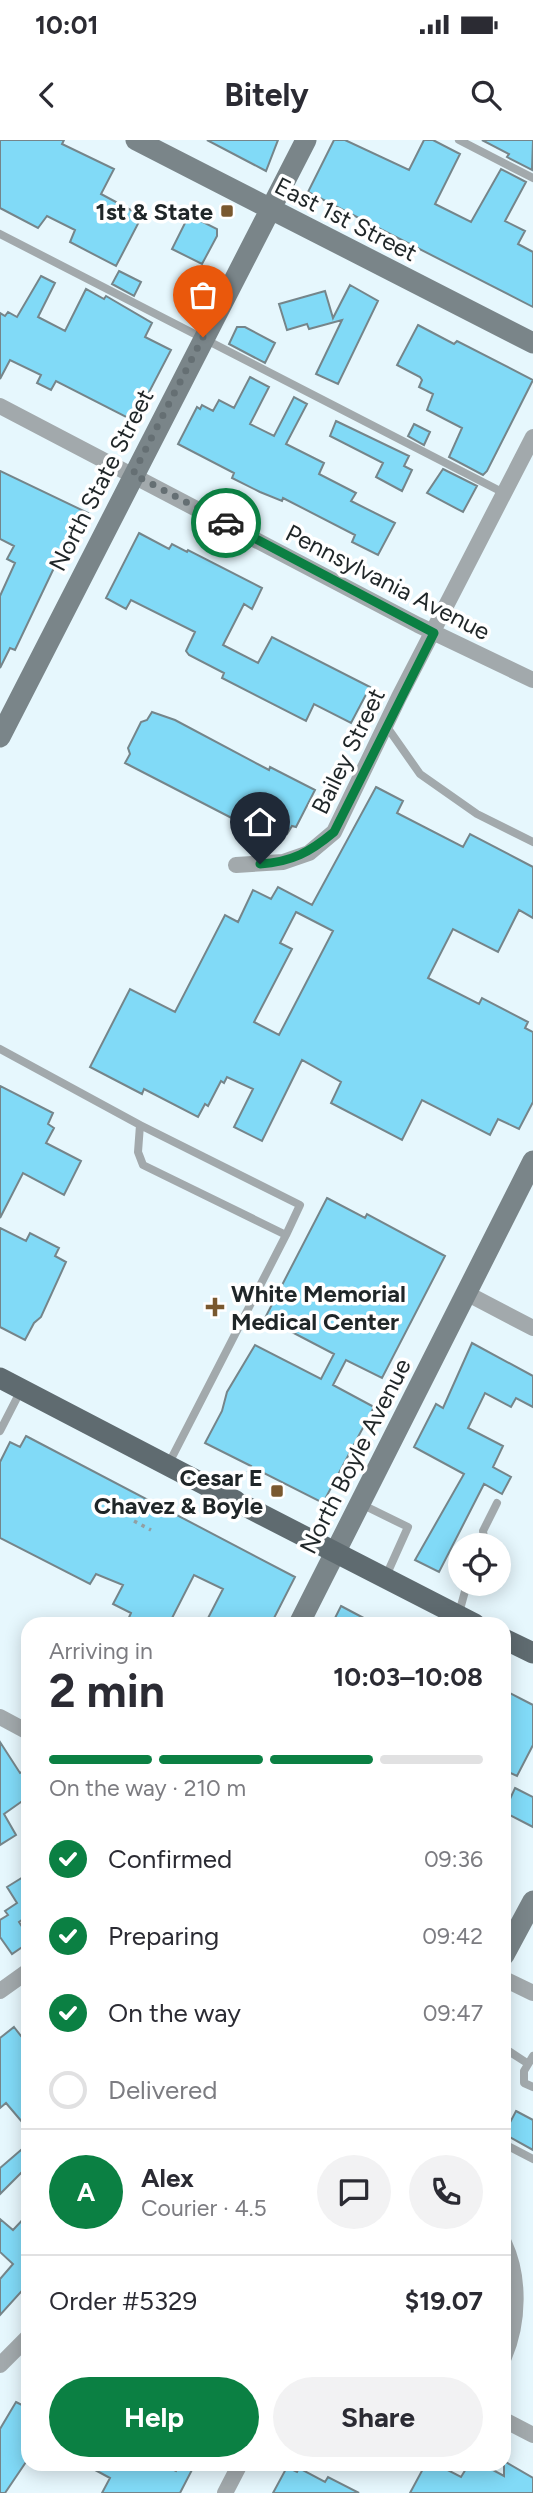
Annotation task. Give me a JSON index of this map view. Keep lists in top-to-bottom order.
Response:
{
  "streets": {
    "street": [
      "East 1st Street",
      "North State Street",
      "Pennsylvania Avenue",
      "Bailey Street",
      "North Boyle Avenue"
    ]
  },
  "crossings": [
    ["East 1st Street", "North State Street"],
    ["North State Street", "Pennsylvania Avenue"],
    ["Pennsylvania Avenue", "Bailey Street"]
  ],
  "places": {
    "transit": ["1st & State", "Cesar E Chavez & Boyle"],
    "health": ["White Memorial Medical Center"]
  },
  "page": {
    "status": "10:01",
    "header": "Bitely",
    "heading": ["2 min", "Arriving in", "10:03–10:08"],
    "panel": [
      "Alex",
      "Courier · 4.5",
      "Order #5329",
      "$19.07"
    ],
    "bar": "On the way · 210 m",
    "list": [
      ["Confirmed", "09:36"],
      ["Preparing", "09:42"],
      ["On the way", "09:47"],
      "Delivered"
    ],
    "round": "A",
    "buttons": ["Help", "Share"]
  }
}
